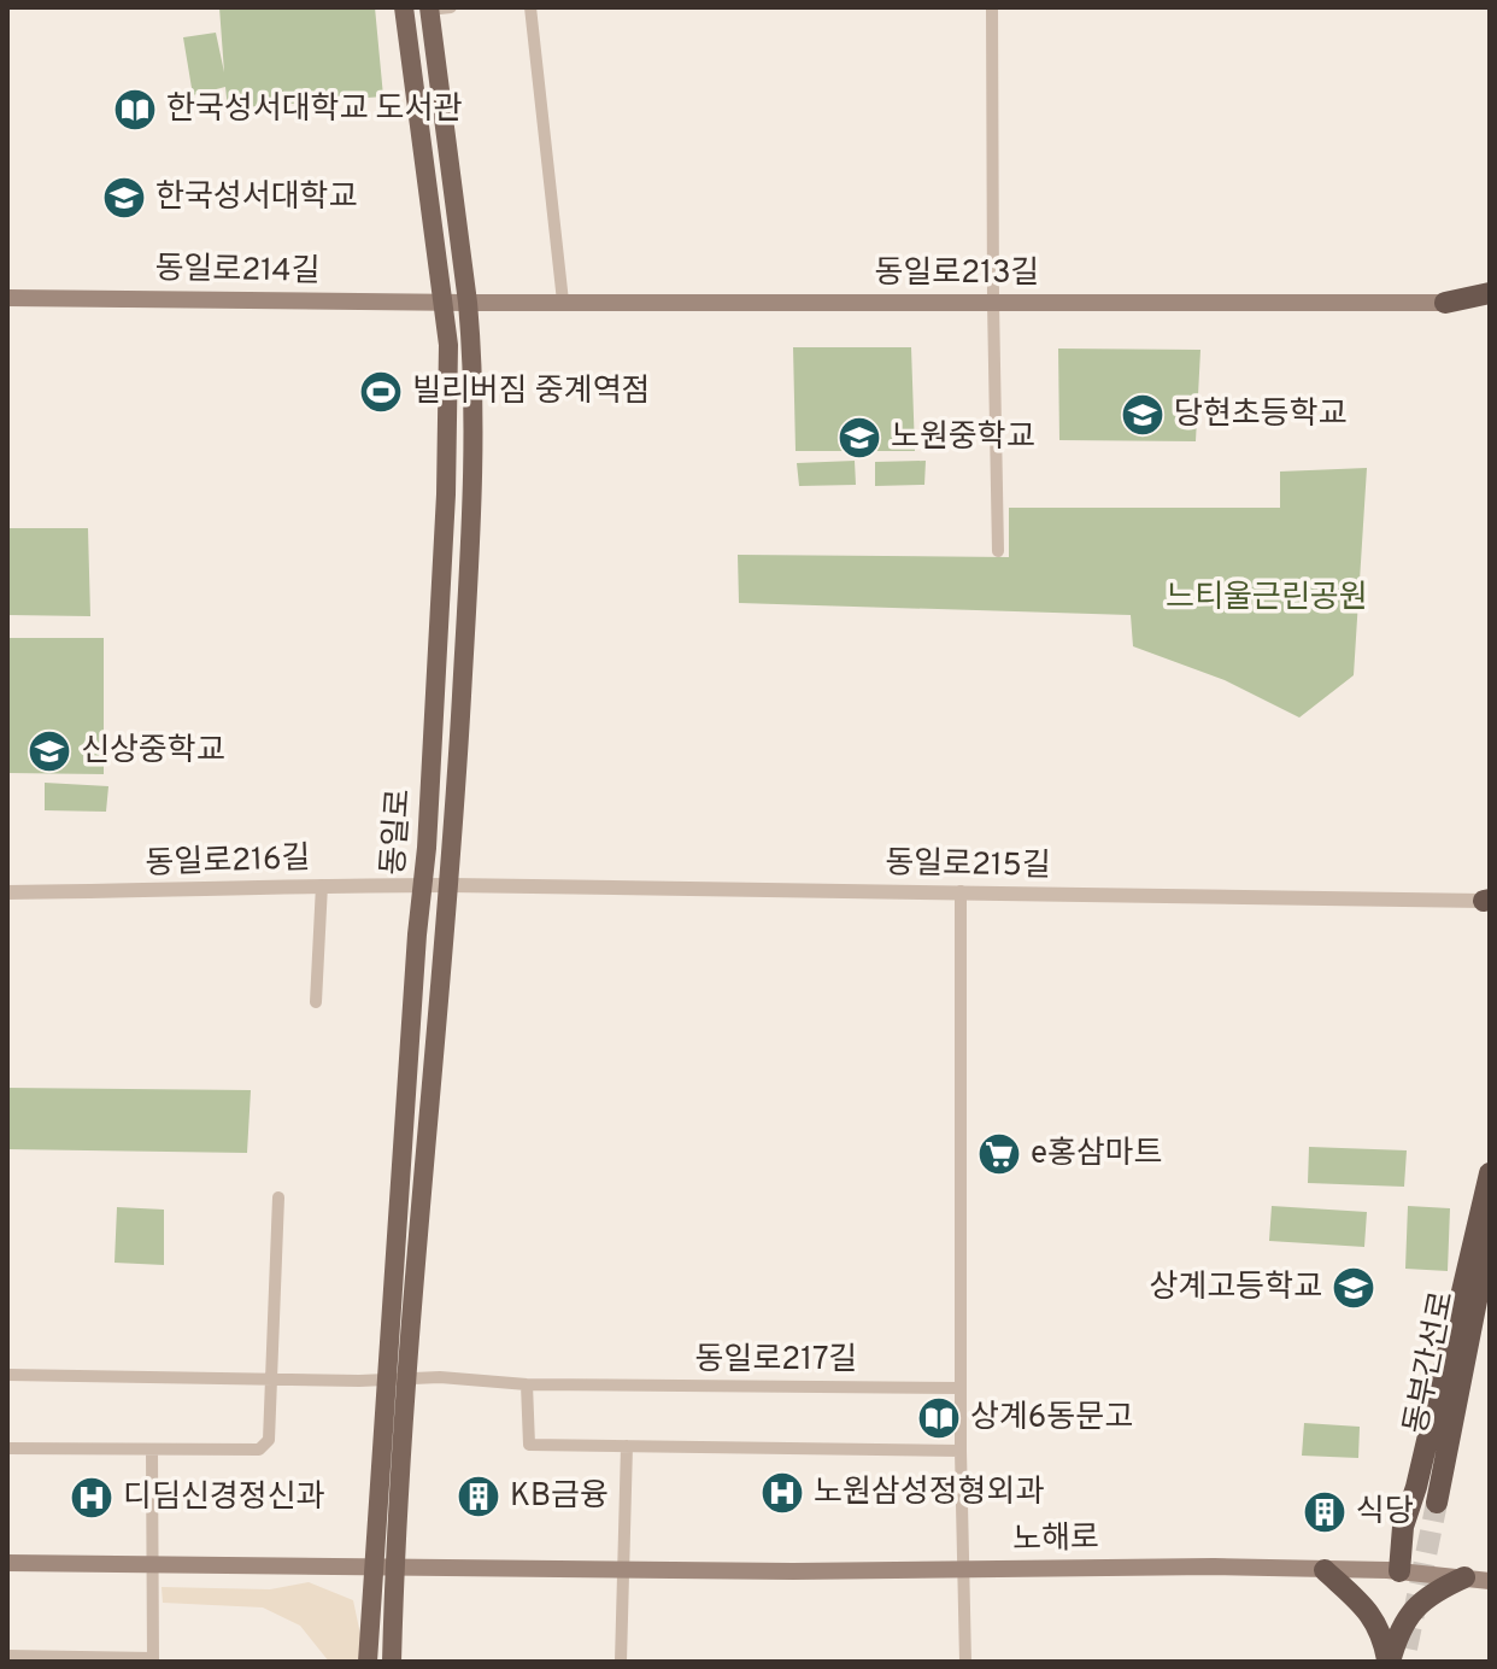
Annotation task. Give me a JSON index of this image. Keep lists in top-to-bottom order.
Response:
{
  "streets": {
    "highway": ["동부간선로"],
    "main road": [
      "동일로214길",
      "동일로213길",
      "동일로",
      "노해로"
    ],
    "street": ["동일로216길", "동일로215길", "동일로217길"]
  },
  "crossings": [
    ["동일로214길", "동일로213길"],
    ["동일로214길", "동일로"],
    ["동일로213길", "동일로"],
    ["동일로", "동일로216길"],
    ["동일로", "동일로215길"],
    ["동일로", "동일로217길"],
    ["동일로", "노해로"],
    ["동일로216길", "동일로215길"]
  ],
  "parks": ["느티울근린공원"],
  "places": {
    "library": ["한국성서대학교 도서관", "상계6동문고"],
    "school or university": [
      "한국성서대학교",
      "당현초등학교",
      "노원중학교",
      "신상중학교",
      "상계고등학교"
    ],
    "sports": ["빌리버짐 중계역점"],
    "supermarket": ["e홍삼마트"],
    "hospital": ["노원삼성정형외과", "디딤신경정신과"],
    "building": ["KB금융", "식당"]
  }
}
